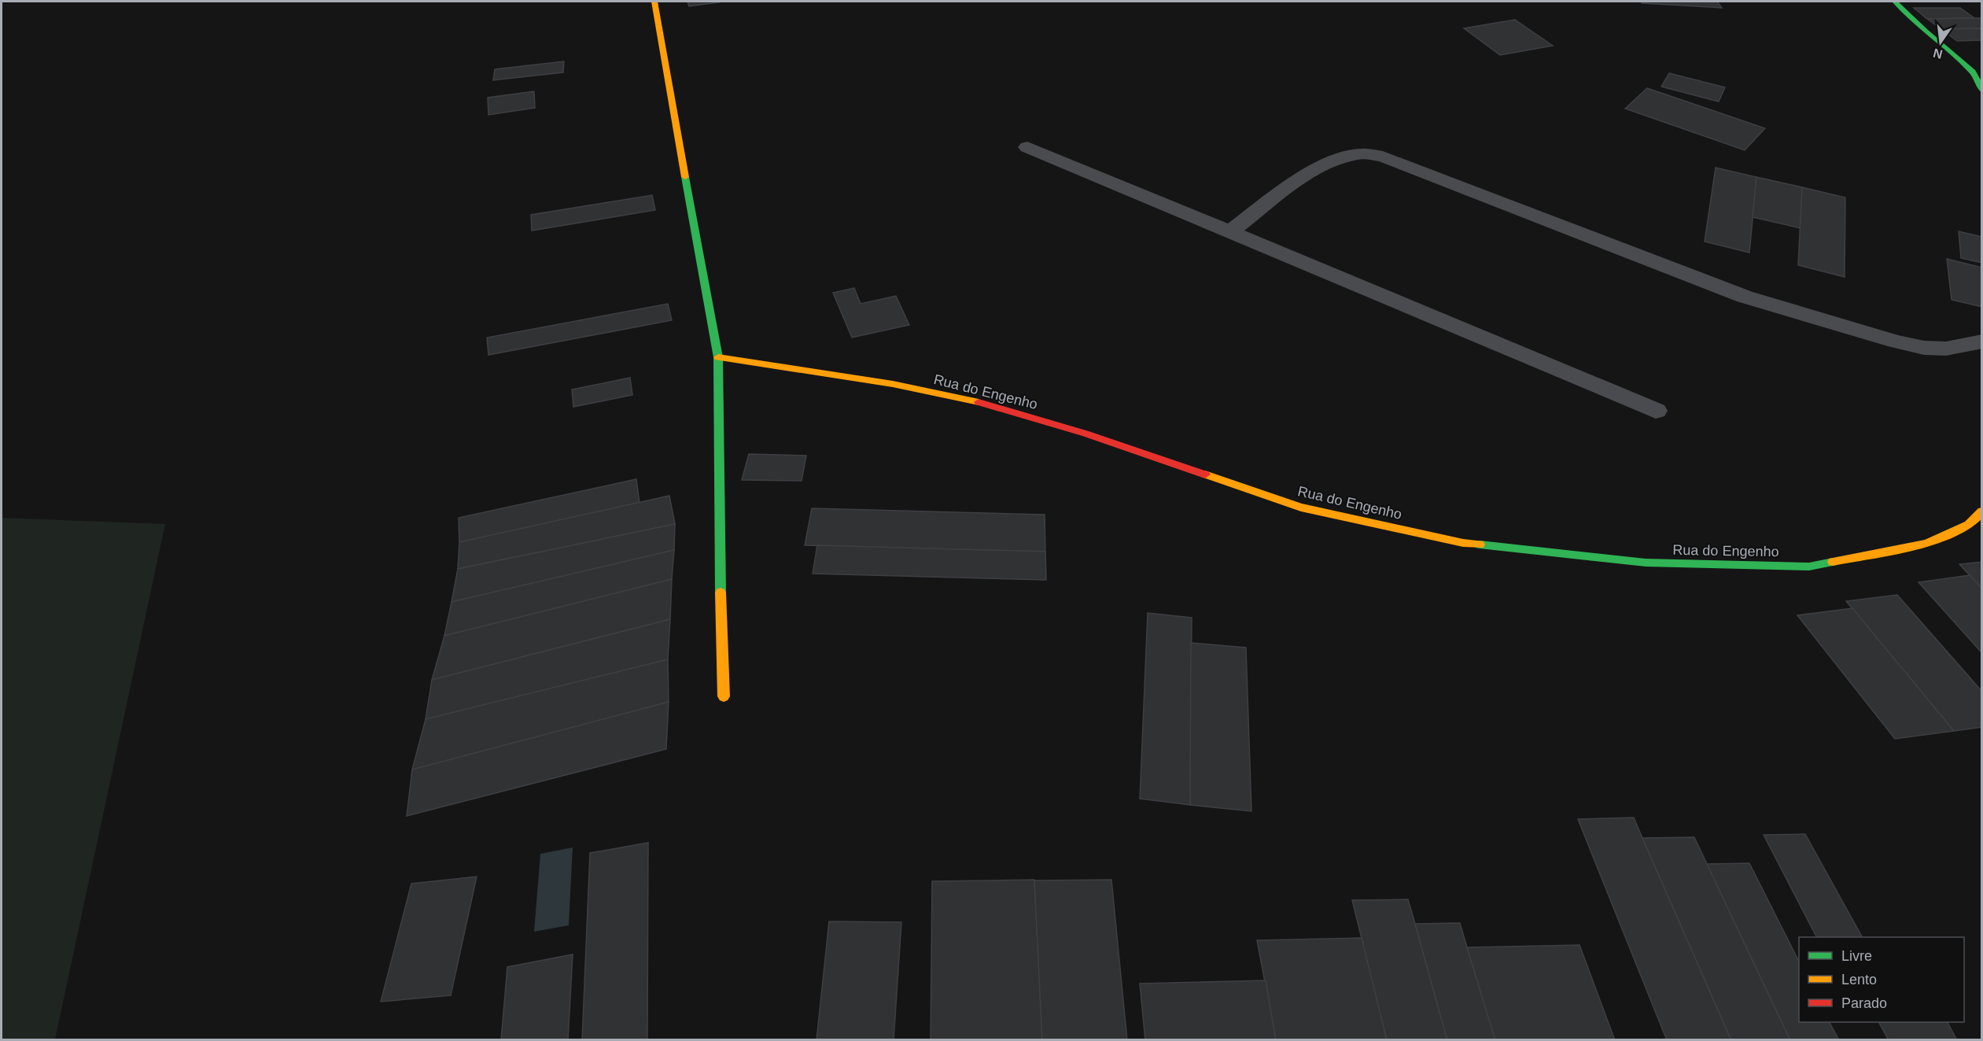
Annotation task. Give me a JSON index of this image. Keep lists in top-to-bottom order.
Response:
{
  "streets": {
    "street": ["Rua do Engenho"]
  },
  "legend": ["Livre", "Lento", "Parado"],
  "north": "bottom"
}
